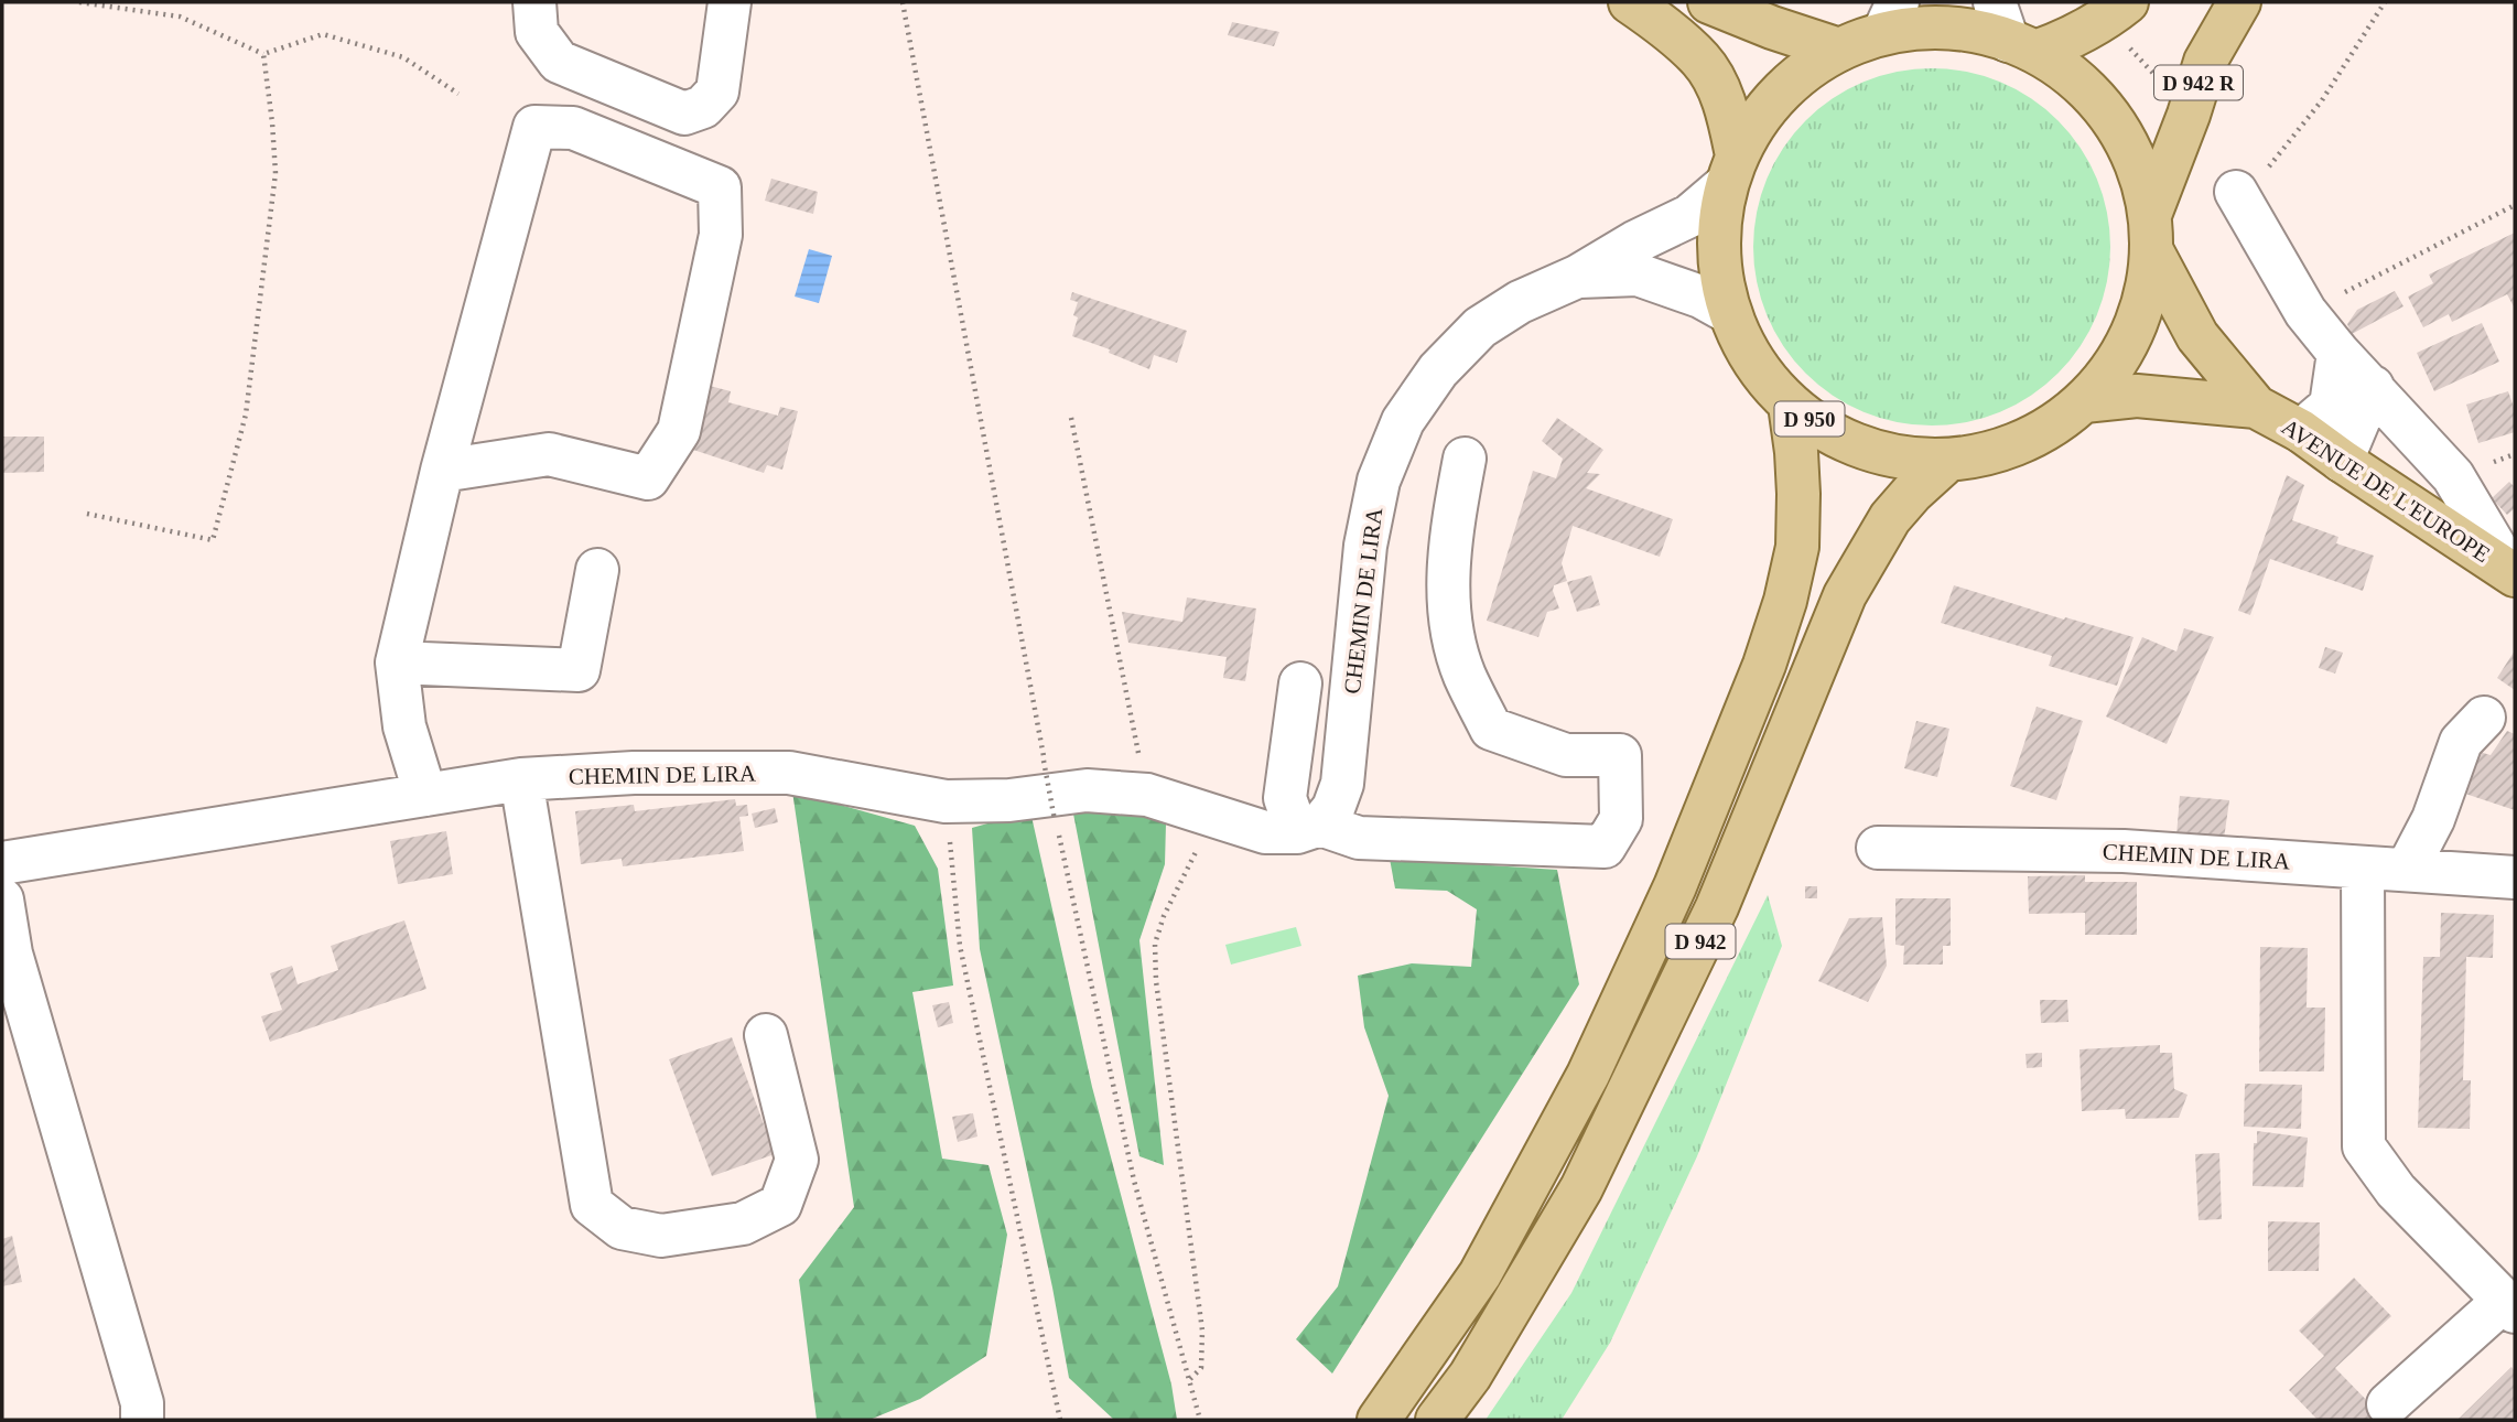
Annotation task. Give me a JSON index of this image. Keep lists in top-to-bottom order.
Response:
{
  "streets": {
    "main road": [
      "D 942 R",
      "D 950",
      "AVENUE DE L'EUROPE",
      "D 942"
    ],
    "street": ["CHEMIN DE LIRA"]
  },
  "crossings": [
    ["D 942 R", "D 950"],
    ["D 942 R", "AVENUE DE L'EUROPE"],
    ["D 950", "AVENUE DE L'EUROPE"],
    ["D 950", "D 942"]
  ]
}
